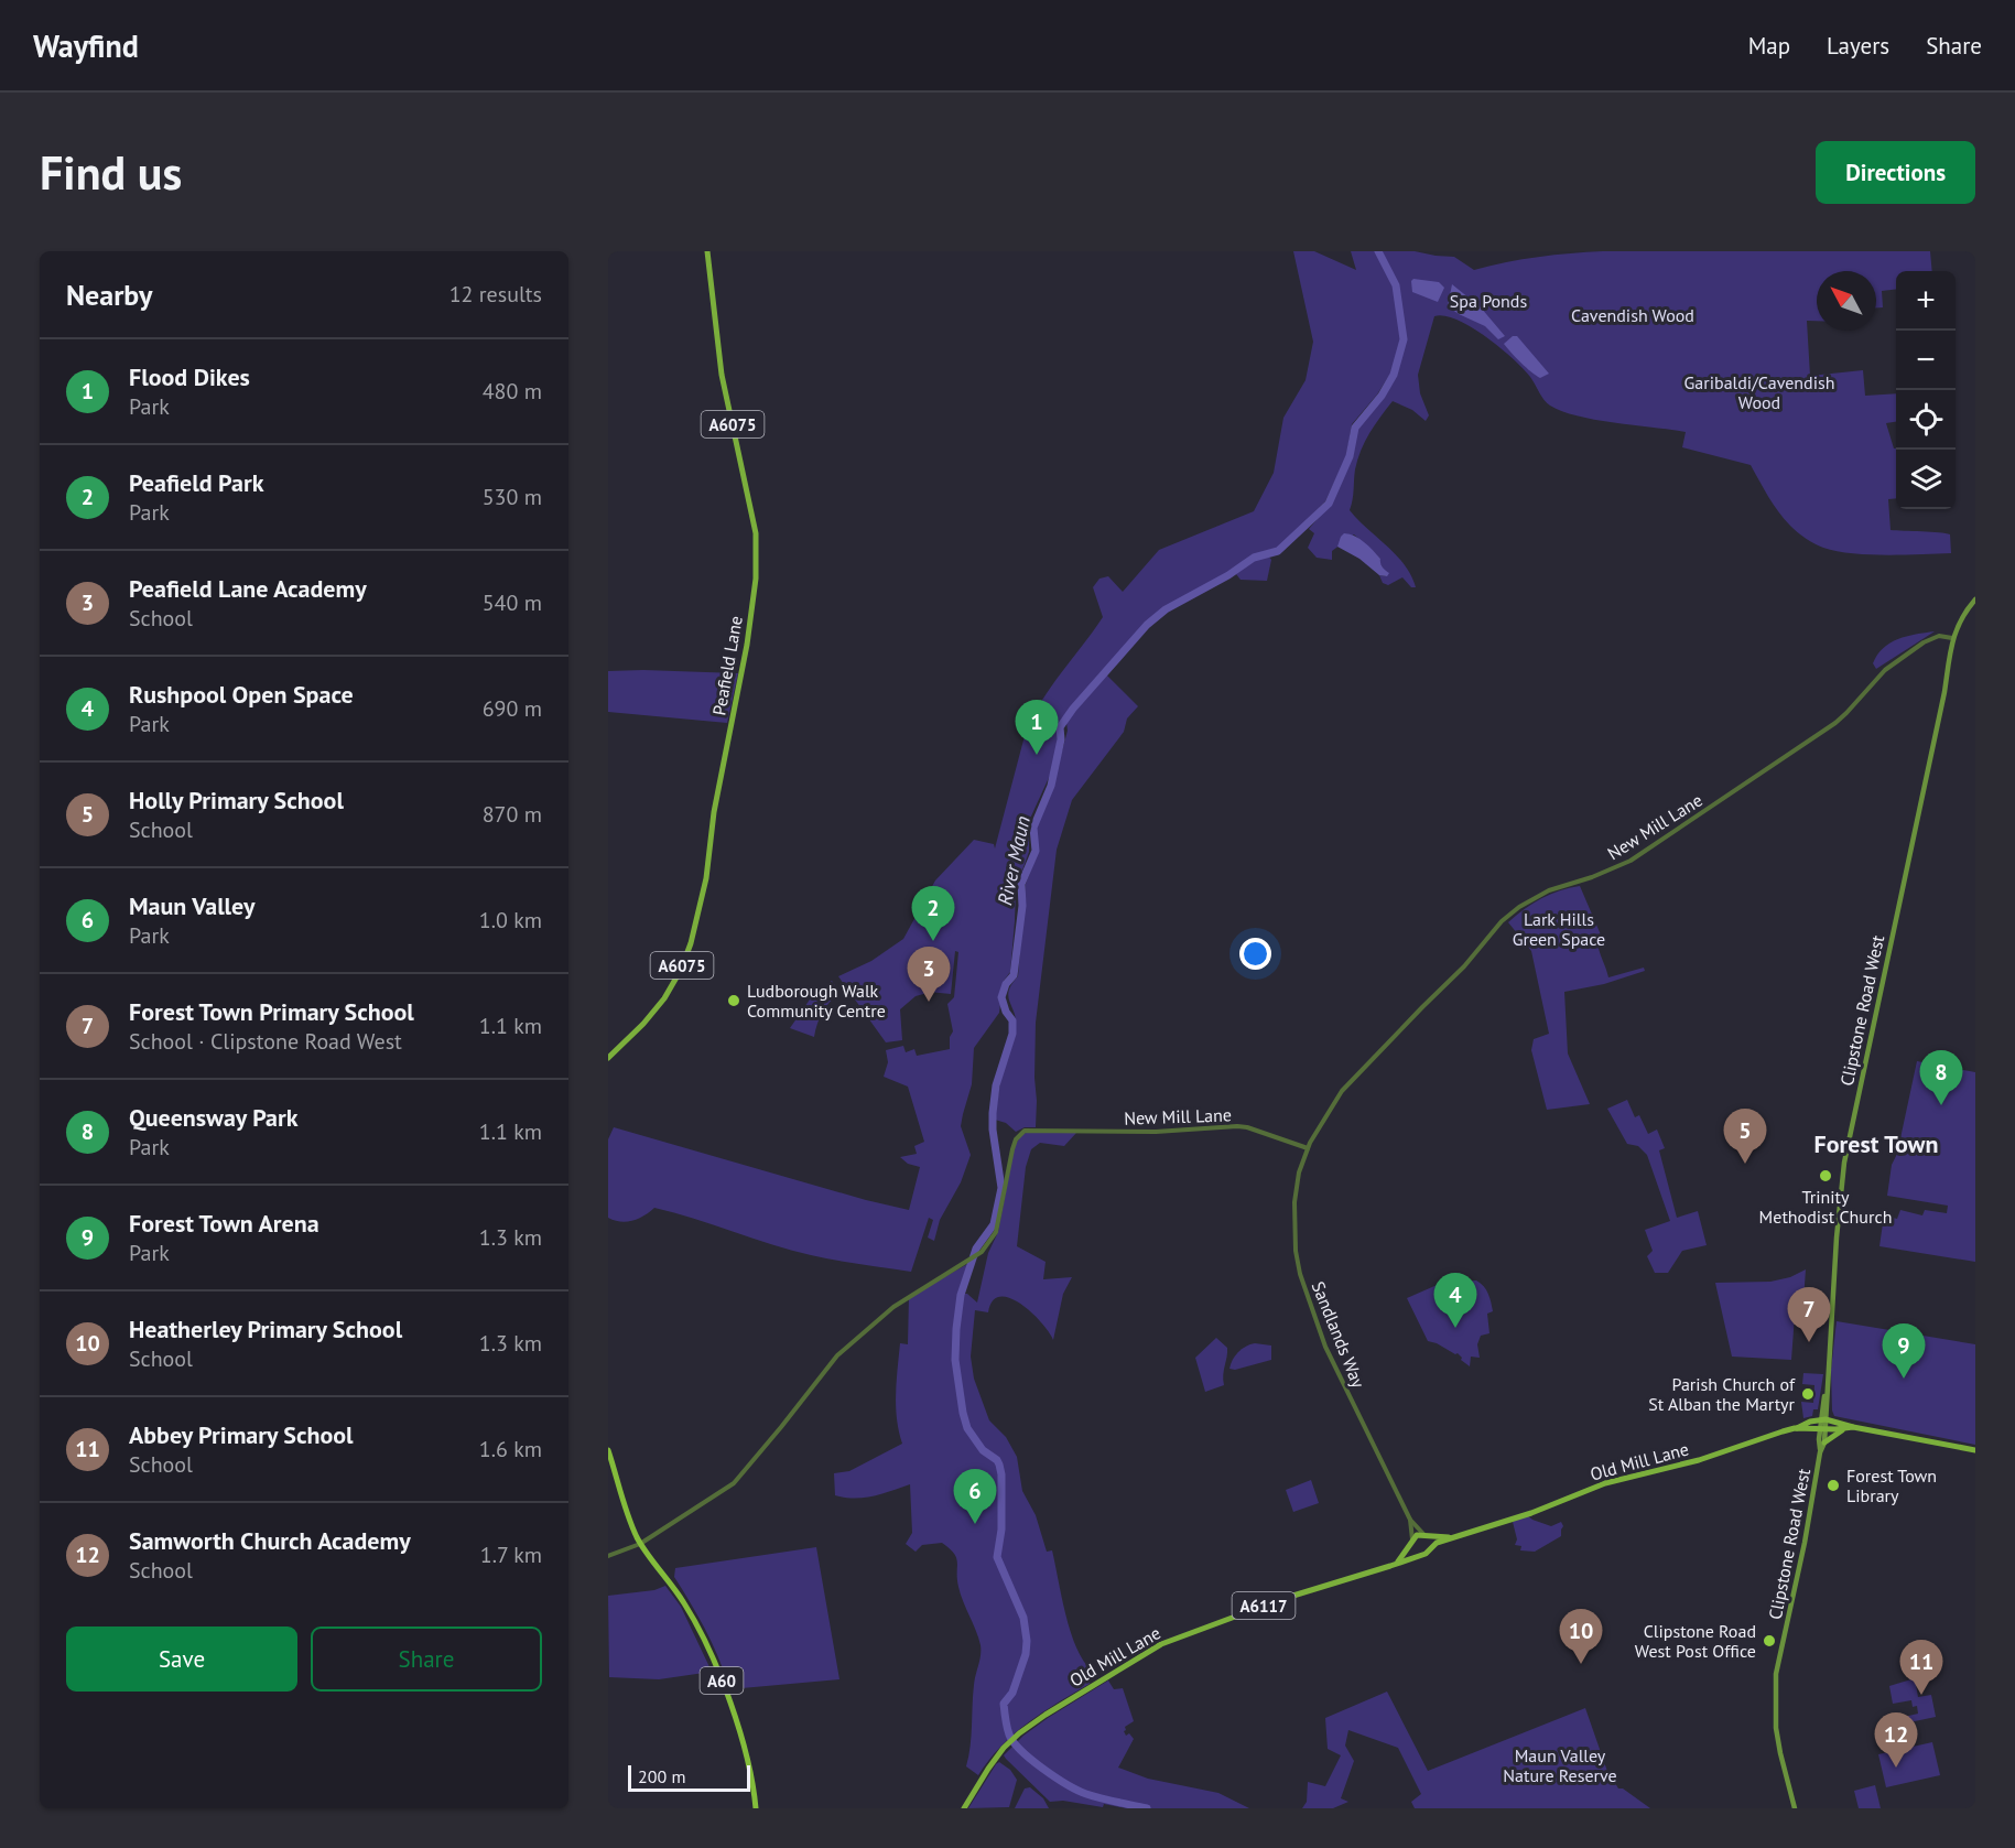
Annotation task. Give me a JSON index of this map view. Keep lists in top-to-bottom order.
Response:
{
  "streets": {
    "highway": ["A60"],
    "main road": [
      "A6075",
      "Peafield Lane",
      "Clipstone Road West",
      "Old Mill Lane",
      "A6117"
    ],
    "street": ["New Mill Lane", "Sandlands Way"]
  },
  "crossings": [
    ["New Mill Lane", "Clipstone Road West"],
    ["New Mill Lane", "Sandlands Way"],
    ["New Mill Lane", "A60"],
    ["Clipstone Road West", "Old Mill Lane"],
    ["Clipstone Road West", "A6117"],
    ["Old Mill Lane", "A6117"]
  ],
  "districts": ["Forest Town"],
  "water": ["River Maun"],
  "parks": [
    "Spa Ponds",
    "Cavendish Wood",
    "Garibaldi/Cavendish Wood",
    "Lark Hills Green Space",
    "Maun Valley Nature Reserve"
  ],
  "places": [
    "Ludborough Walk Community Centre",
    "Trinity Methodist Church",
    "Parish Church of St Alban the Martyr",
    "Forest Town Library",
    "Clipstone Road West Post Office"
  ],
  "scale_bar": "200 m",
  "north": "top left",
  "page": {
    "header": "Wayfind",
    "nav": ["Map", "Layers", "Share"],
    "buttons": [
      "Directions",
      ["Save", "Share"]
    ],
    "title": "Find us",
    "heading": ["Nearby", "12 results"],
    "map_buttons": ["+", "−"],
    "list": [
      {
        "mark": "1",
        "name": "Flood Dikes",
        "note": "Park",
        "value": "480 m"
      },
      {
        "mark": "2",
        "name": "Peafield Park",
        "note": "Park",
        "value": "530 m"
      },
      {
        "mark": "3",
        "name": "Peafield Lane Academy",
        "note": "School",
        "value": "540 m"
      },
      {
        "mark": "4",
        "name": "Rushpool Open Space",
        "note": "Park",
        "value": "690 m"
      },
      {
        "mark": "5",
        "name": "Holly Primary School",
        "note": "School",
        "value": "870 m"
      },
      {
        "mark": "6",
        "name": "Maun Valley",
        "note": "Park",
        "value": "1.0 km"
      },
      {
        "mark": "7",
        "name": "Forest Town Primary School",
        "note": "School · Clipstone Road West",
        "value": "1.1 km"
      },
      {
        "mark": "8",
        "name": "Queensway Park",
        "note": "Park",
        "value": "1.1 km"
      },
      {
        "mark": "9",
        "name": "Forest Town Arena",
        "note": "Park",
        "value": "1.3 km"
      },
      {
        "mark": "10",
        "name": "Heatherley Primary School",
        "note": "School",
        "value": "1.3 km"
      },
      {
        "mark": "11",
        "name": "Abbey Primary School",
        "note": "School",
        "value": "1.6 km"
      },
      {
        "mark": "12",
        "name": "Samworth Church Academy",
        "note": "School",
        "value": "1.7 km"
      }
    ],
    "pins": [
      "1",
      "2",
      "3",
      "8",
      "5",
      "4",
      "7",
      "9",
      "6",
      "10",
      "11",
      "12"
    ],
    "scale": "200 m"
  }
}
